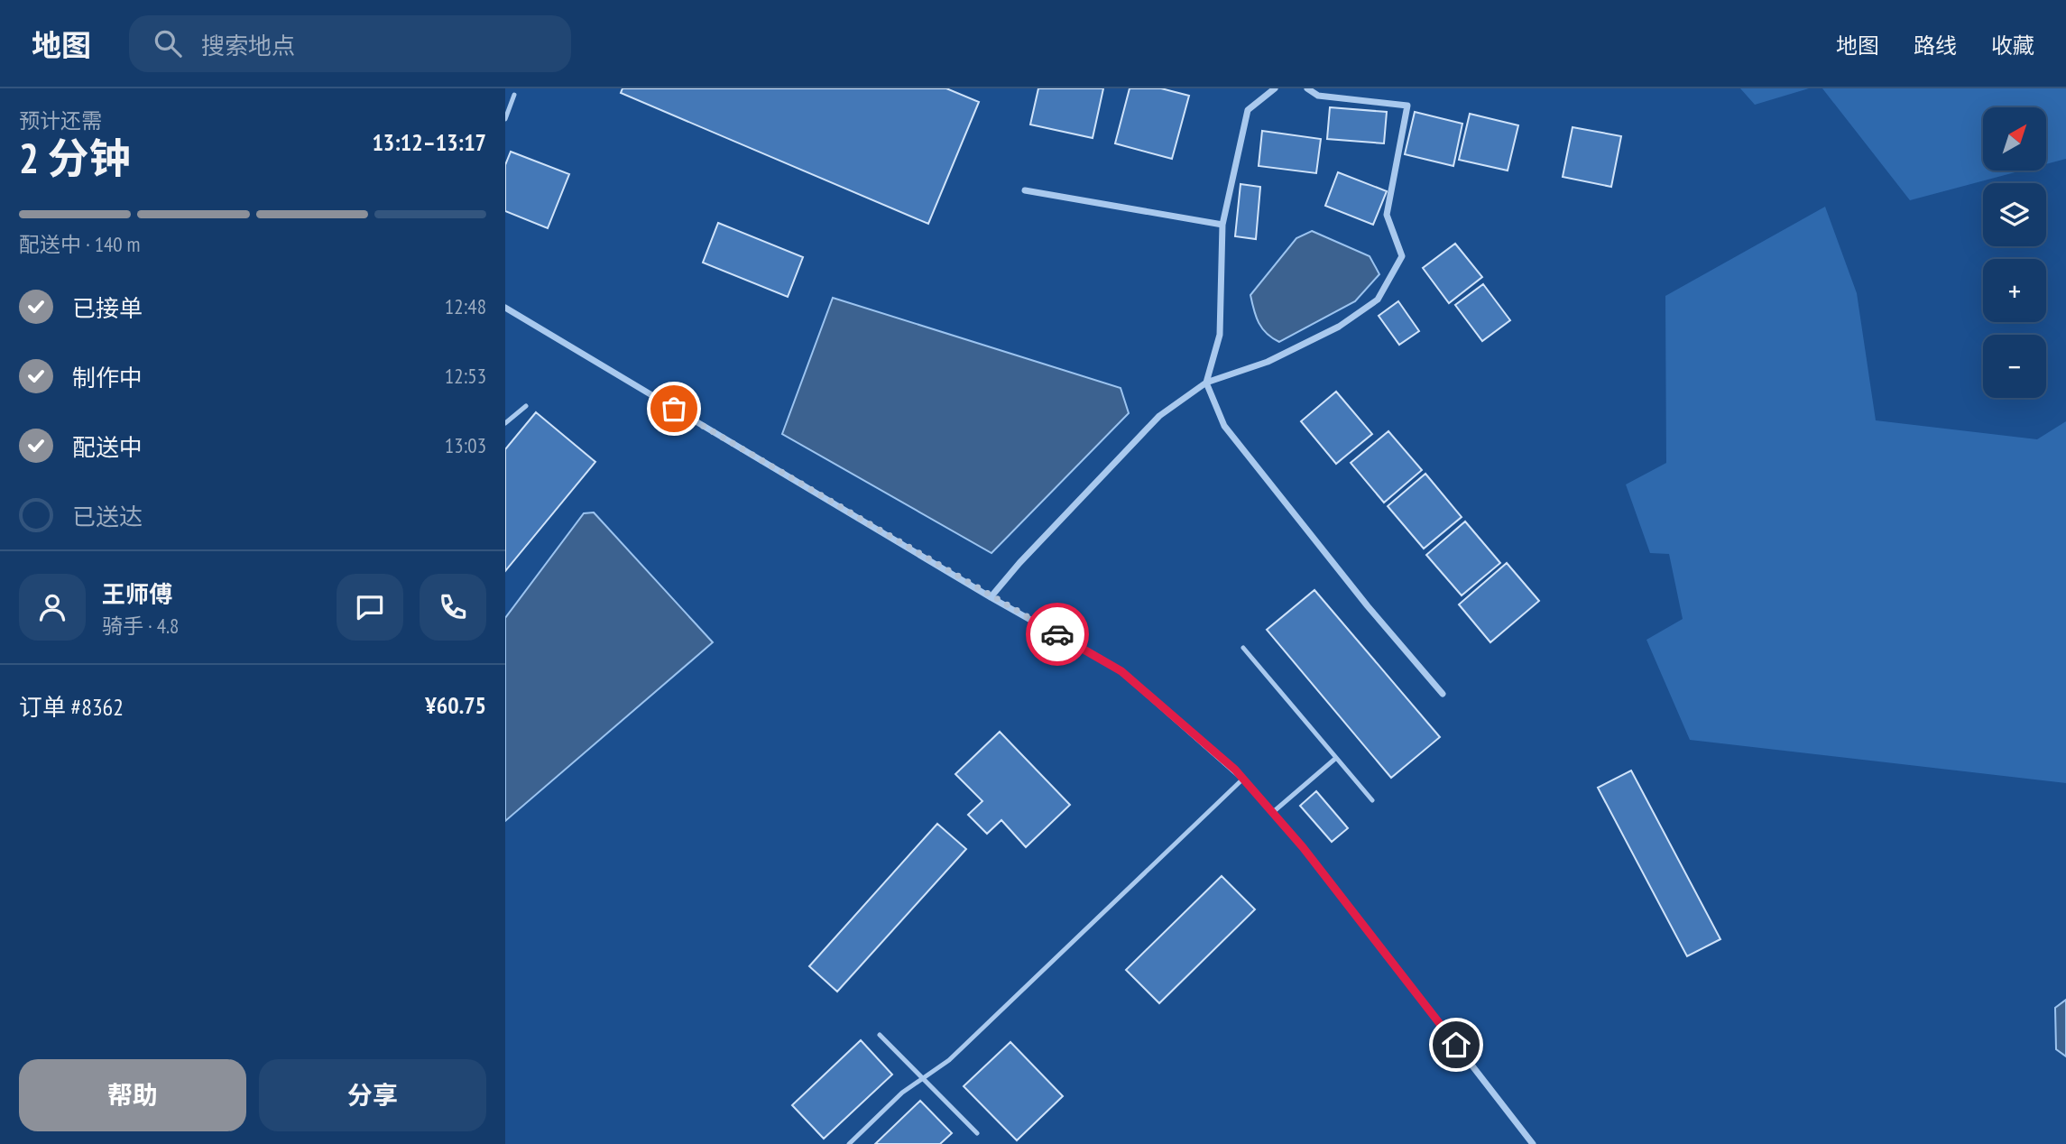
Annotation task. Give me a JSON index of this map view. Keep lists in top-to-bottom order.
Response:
{
  "north": "top right",
  "page": {
    "header": "地图",
    "search": "搜索地点",
    "nav": ["地图", "路线", "收藏"],
    "heading": ["2 分钟", "预计还需", "13:12–13:17"],
    "panel": [
      "王师傅",
      "骑手 · 4.8",
      "订单 #8362",
      "¥60.75"
    ],
    "map_buttons": ["+", "−"],
    "bar": "配送中 · 140 m",
    "list": [
      ["已接单", "12:48"],
      ["制作中", "12:53"],
      ["配送中", "13:03"],
      "已送达"
    ],
    "buttons": ["帮助", "分享"]
  }
}
